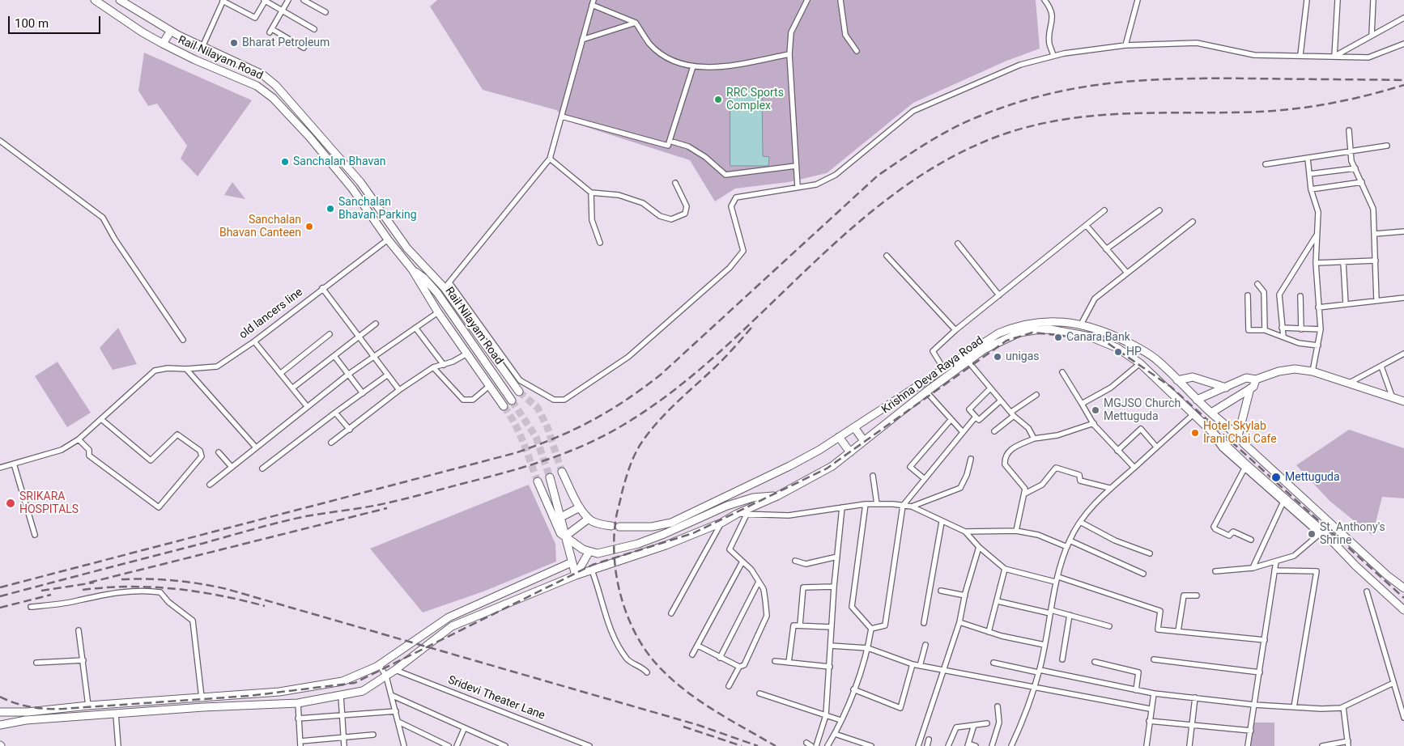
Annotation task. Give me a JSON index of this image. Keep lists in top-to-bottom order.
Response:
{
  "streets": {
    "main road": ["Rail Nilayam Road", "Krishna Deva Raya Road"],
    "street": ["old lancers line", "Sridevi Theater Lane"]
  },
  "crossings": [
    ["Rail Nilayam Road", "old lancers line"],
    ["Krishna Deva Raya Road", "Sridevi Theater Lane"]
  ],
  "places": [
    "Bharat Petroleum",
    "RRC Sports Complex",
    "Sanchalan Bhavan",
    "Sanchalan Bhavan Parking",
    "Sanchalan Bhavan Canteen",
    "Canara Bank",
    "HP",
    "unigas",
    "MGJSO Church Mettuguda",
    "Hotel Skylab Irani Chai Cafe",
    "Mettuguda",
    "SRIKARA HOSPITALS",
    "St. Anthony's Shrine"
  ],
  "scale_bar": "100 m"
}
